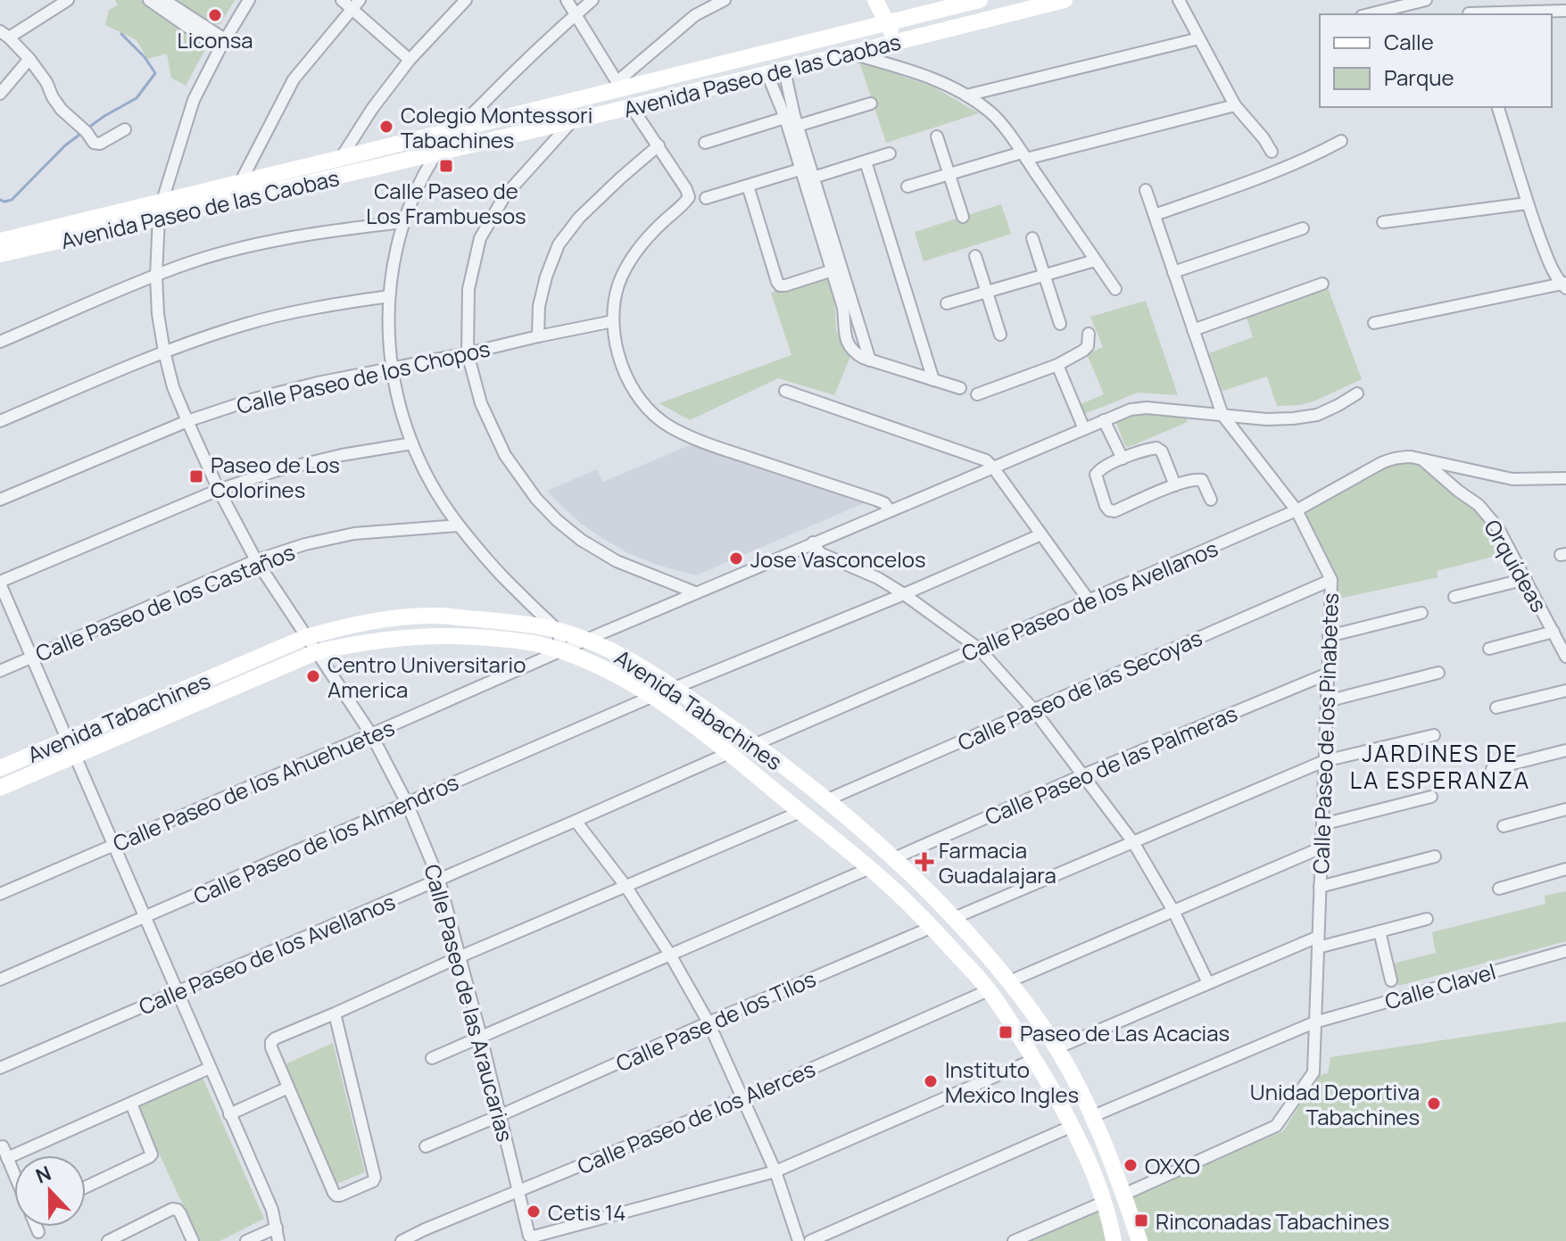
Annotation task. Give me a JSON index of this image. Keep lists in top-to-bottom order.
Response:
{
  "streets": {
    "street": [
      "Avenida Paseo de las Caobas",
      "Calle Paseo de los Chopos",
      "Orquídeas",
      "Calle Paseo de los Avellanos",
      "Calle Paseo de los Castaños",
      "Calle Paseo de las Secoyas",
      "Avenida Tabachines",
      "Calle Paseo de los Pinabetes",
      "Calle Paseo de las Palmeras",
      "Calle Paseo de los Ahuehuetes",
      "Calle Paseo de los Almendros",
      "Calle Clavel",
      "Calle Paseo de las Araucarias",
      "Calle Pase de los Tilos",
      "Calle Paseo de los Alerces"
    ]
  },
  "crossings": [
    ["Avenida Paseo de las Caobas", "Calle Paseo de las Araucarias"],
    ["Calle Paseo de los Chopos", "Calle Paseo de las Araucarias"],
    ["Orquídeas", "Calle Paseo de los Avellanos"],
    ["Calle Paseo de los Avellanos", "Avenida Tabachines"],
    ["Calle Paseo de los Avellanos", "Calle Paseo de los Pinabetes"],
    ["Calle Paseo de los Avellanos", "Calle Paseo de las Araucarias"],
    ["Calle Paseo de los Castaños", "Calle Paseo de las Araucarias"],
    ["Calle Paseo de las Secoyas", "Avenida Tabachines"],
    ["Calle Paseo de las Secoyas", "Calle Paseo de los Pinabetes"],
    ["Avenida Tabachines", "Calle Paseo de los Pinabetes"],
    ["Avenida Tabachines", "Calle Paseo de las Palmeras"],
    ["Avenida Tabachines", "Calle Paseo de los Ahuehuetes"],
    ["Avenida Tabachines", "Calle Paseo de los Almendros"],
    ["Avenida Tabachines", "Calle Clavel"],
    ["Avenida Tabachines", "Calle Paseo de las Araucarias"],
    ["Avenida Tabachines", "Calle Pase de los Tilos"],
    ["Avenida Tabachines", "Calle Paseo de los Alerces"],
    ["Calle Paseo de los Pinabetes", "Calle Paseo de las Palmeras"],
    ["Calle Paseo de los Pinabetes", "Calle Paseo de los Ahuehuetes"],
    ["Calle Paseo de los Pinabetes", "Calle Clavel"],
    ["Calle Paseo de los Ahuehuetes", "Calle Paseo de las Araucarias"],
    ["Calle Paseo de los Almendros", "Calle Paseo de las Araucarias"],
    ["Calle Paseo de las Araucarias", "Calle Pase de los Tilos"],
    ["Calle Paseo de las Araucarias", "Calle Paseo de los Alerces"]
  ],
  "districts": ["JARDINES DE LA ESPERANZA"],
  "places": {
    "other": [
      "Liconsa",
      "Colegio Montessori Tabachines",
      "Jose Vasconcelos",
      "Centro Universitario America",
      "Instituto Mexico Ingles",
      "Unidad Deportiva Tabachines",
      "OXXO",
      "Cetis 14"
    ],
    "transit": [
      "Calle Paseo de Los Frambuesos",
      "Paseo de Los Colorines",
      "Paseo de Las Acacias",
      "Rinconadas Tabachines"
    ],
    "health": ["Farmacia Guadalajara"]
  },
  "legend": ["Calle", "Parque"],
  "north": "top"
}
